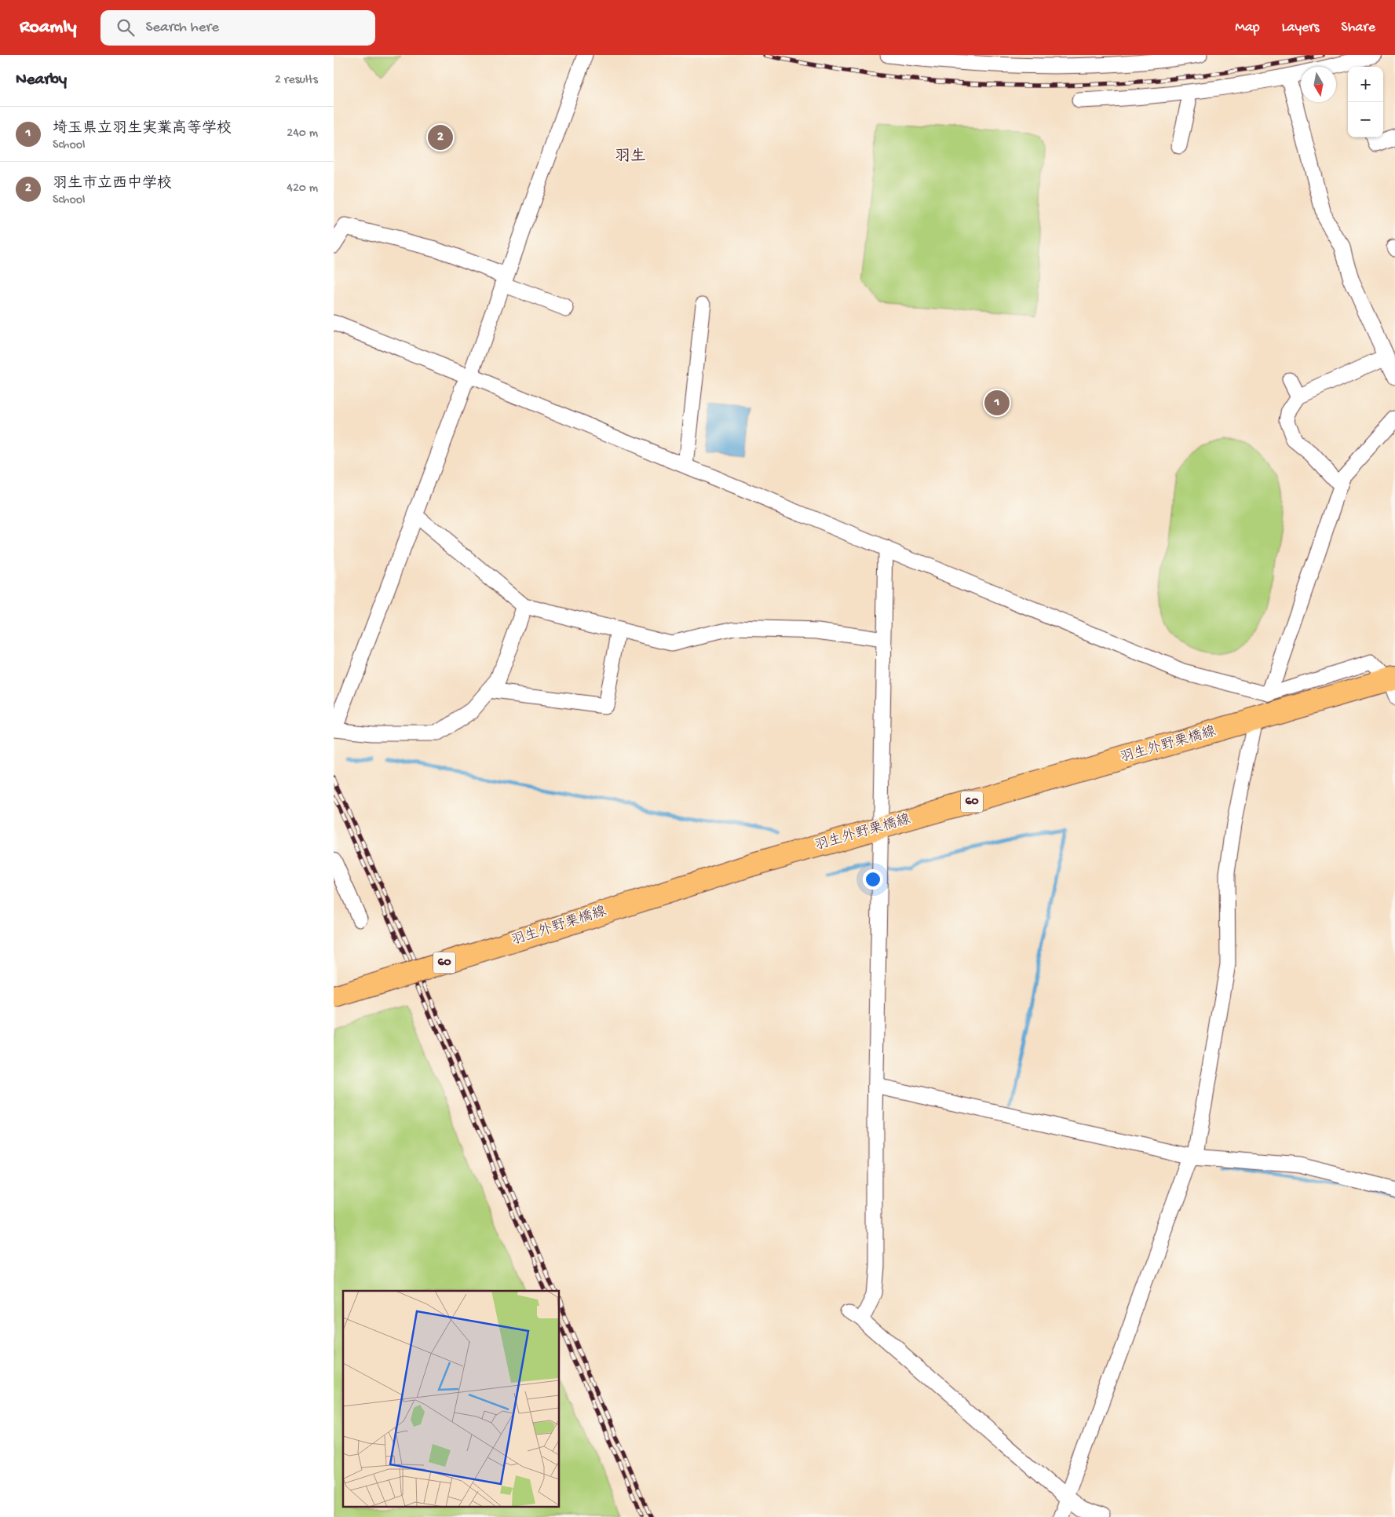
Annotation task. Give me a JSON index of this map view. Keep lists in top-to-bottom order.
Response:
{
  "streets": {
    "main road": ["羽生外野栗橋線", "60"]
  },
  "districts": ["羽生"],
  "north": "bottom",
  "page": {
    "header": "Roamly",
    "search": "Search here",
    "nav": ["Map", "Layers", "Share"],
    "heading": ["Nearby", "2 results"],
    "map_buttons": ["+", "−"],
    "list": [
      {
        "mark": "1",
        "name": "埼玉県立羽生実業高等学校",
        "note": "School",
        "value": "240 m"
      },
      {
        "mark": "2",
        "name": "羽生市立西中学校",
        "note": "School",
        "value": "420 m"
      }
    ],
    "pins": ["2", "1"]
  }
}
